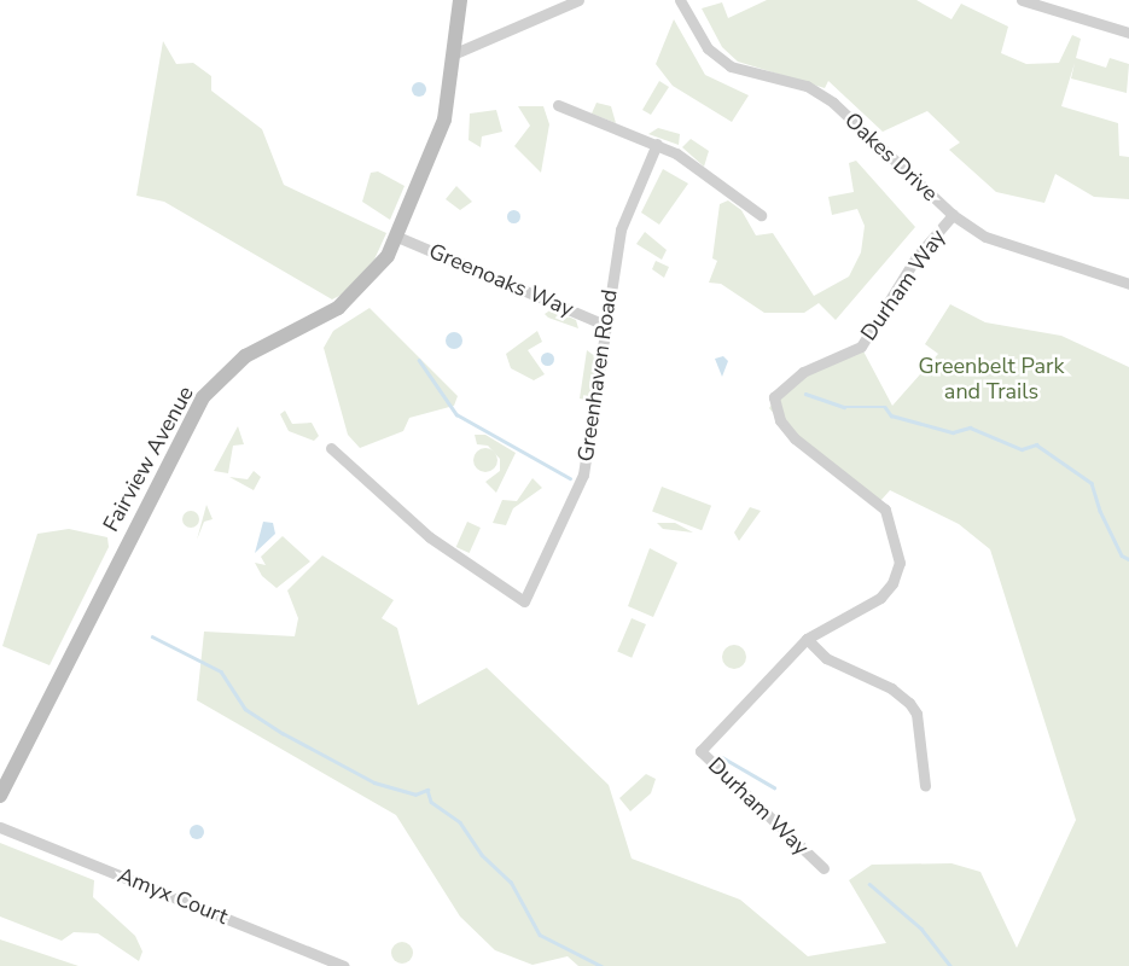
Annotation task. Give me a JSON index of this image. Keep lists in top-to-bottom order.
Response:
{
  "streets": {
    "main road": ["Fairview Avenue"],
    "street": [
      "Oakes Drive",
      "Greenoaks Way",
      "Durham Way",
      "Greenhaven Road",
      "Amyx Court"
    ]
  },
  "crossings": [
    ["Oakes Drive", "Durham Way"],
    ["Greenoaks Way", "Greenhaven Road"],
    ["Greenoaks Way", "Fairview Avenue"]
  ],
  "parks": ["Greenbelt Park and Trails"]
}
